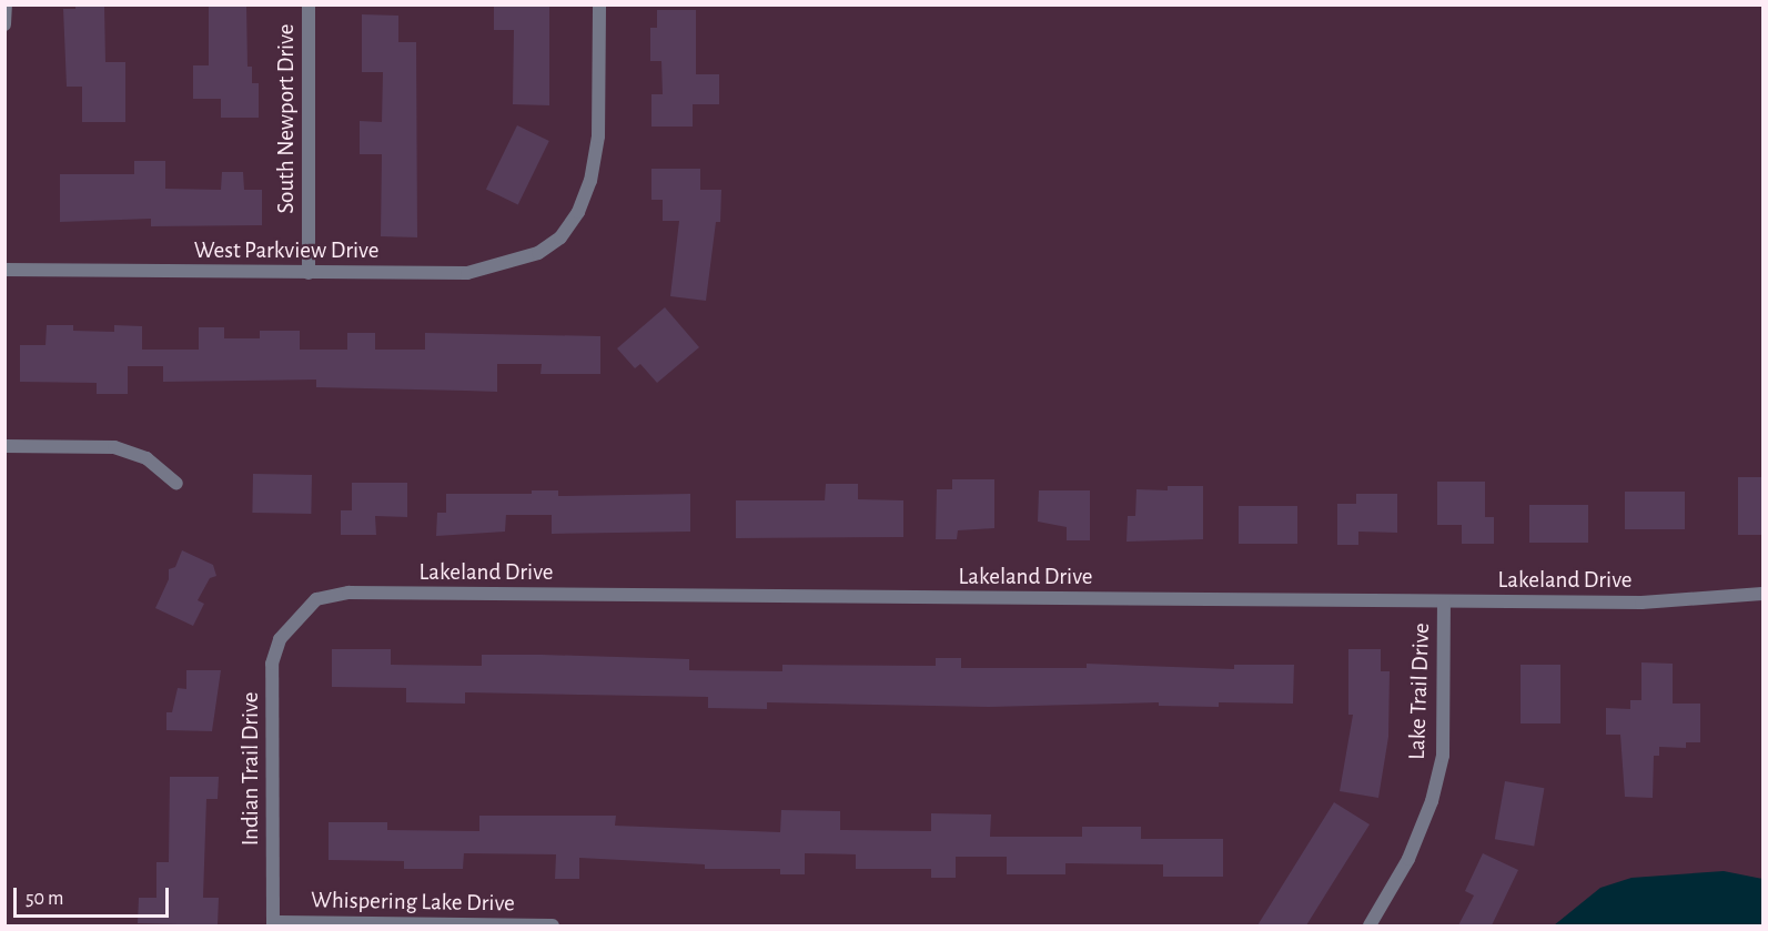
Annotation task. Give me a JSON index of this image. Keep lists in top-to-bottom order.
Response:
{
  "streets": {
    "street": [
      "South Newport Drive",
      "West Parkview Drive",
      "Lakeland Drive",
      "Lake Trail Drive",
      "Indian Trail Drive",
      "Whispering Lake Drive"
    ]
  },
  "crossings": [
    ["South Newport Drive", "West Parkview Drive"],
    ["Lakeland Drive", "Lake Trail Drive"],
    ["Lakeland Drive", "Indian Trail Drive"],
    ["Indian Trail Drive", "Whispering Lake Drive"]
  ],
  "scale_bar": "50 m"
}
